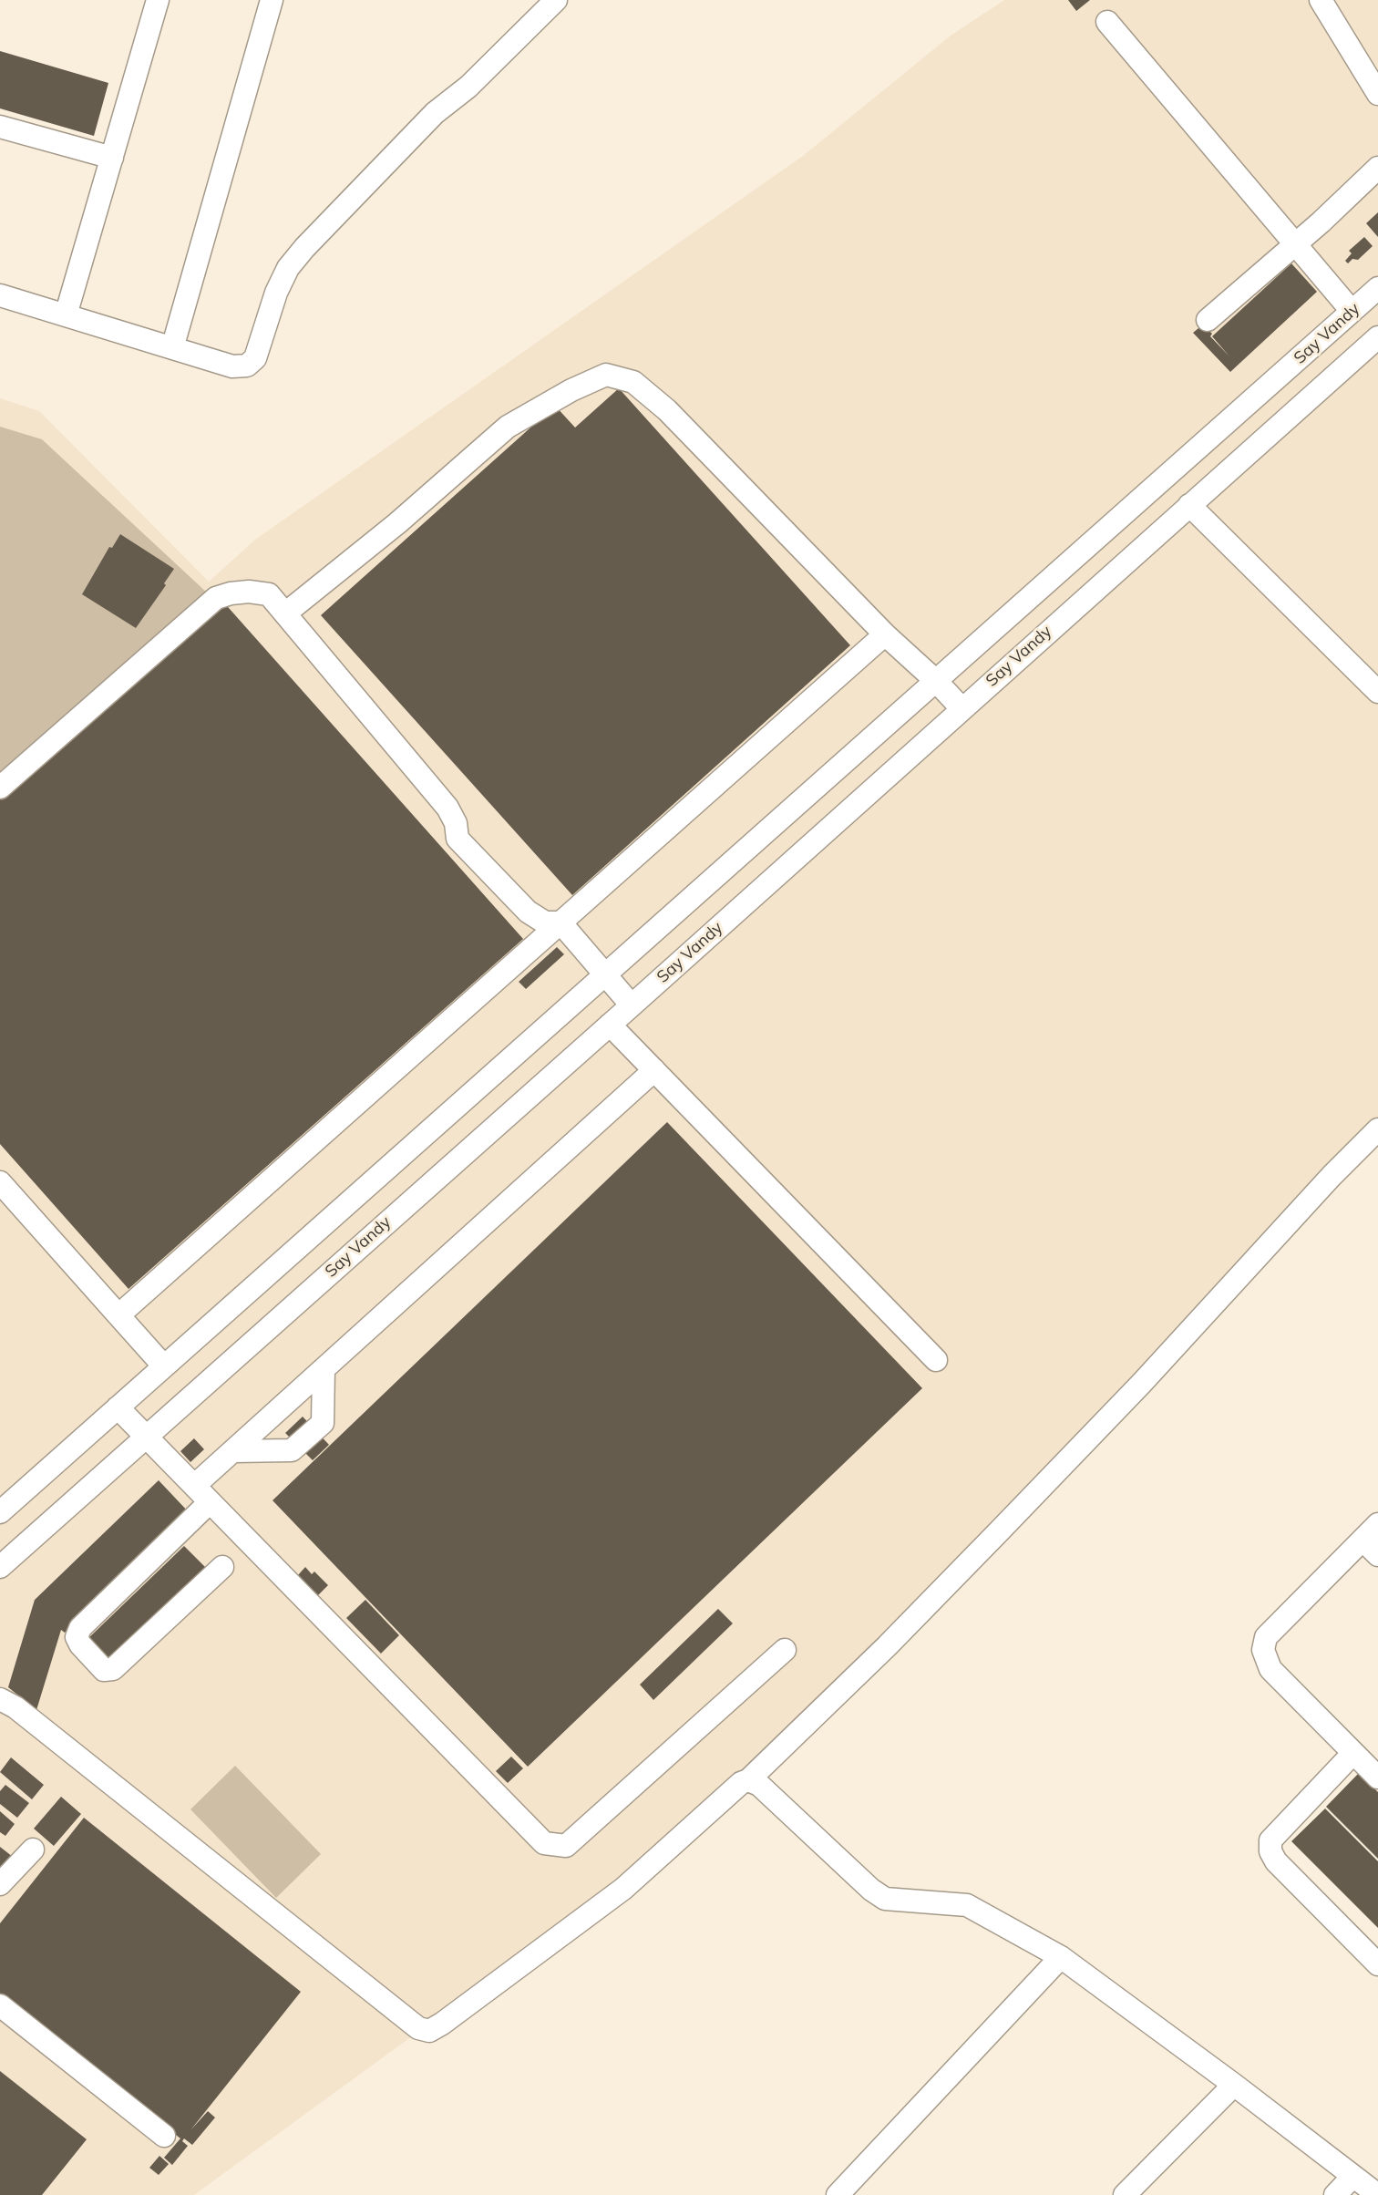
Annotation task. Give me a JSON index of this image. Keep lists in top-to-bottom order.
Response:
{
  "streets": {
    "street": ["Say Vandy"]
  }
}
